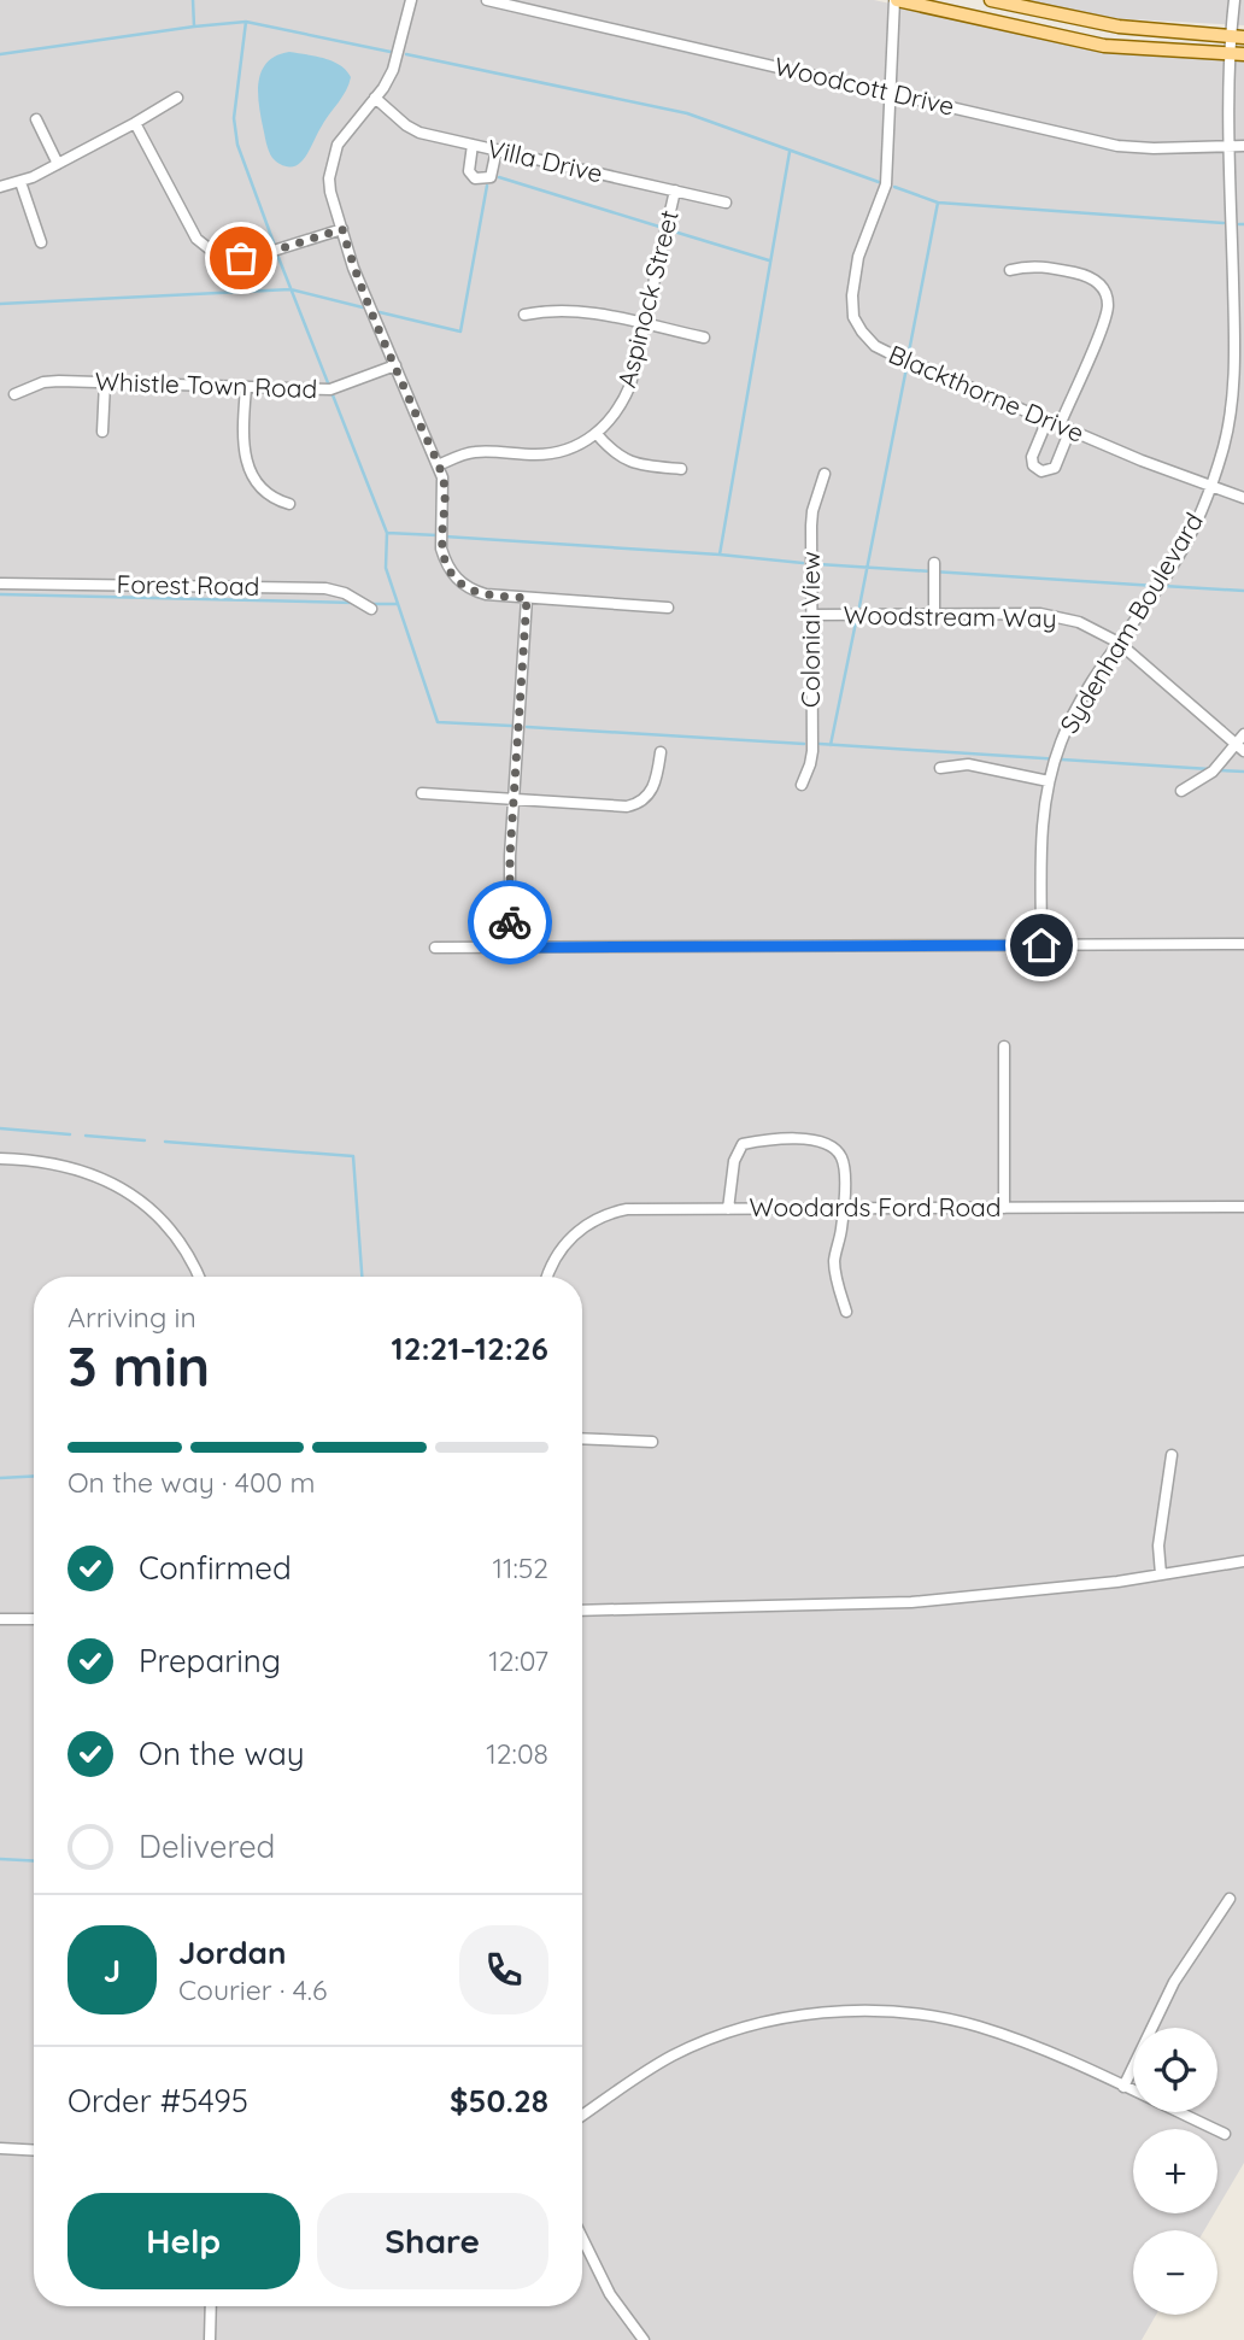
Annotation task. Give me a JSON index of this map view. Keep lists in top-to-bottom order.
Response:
{
  "streets": {
    "street": [
      "Woodcott Drive",
      "Villa Drive",
      "Aspinock Street",
      "Whistle Town Road",
      "Blackthorne Drive",
      "Forest Road",
      "Woodstream Way",
      "Sydenham Boulevard",
      "Colonial View",
      "Woodards Ford Road"
    ]
  },
  "crossings": [
    ["Woodcott Drive", "Blackthorne Drive"],
    ["Woodcott Drive", "Sydenham Boulevard"],
    ["Villa Drive", "Aspinock Street"],
    ["Blackthorne Drive", "Sydenham Boulevard"],
    ["Woodstream Way", "Sydenham Boulevard"],
    ["Woodstream Way", "Colonial View"]
  ],
  "page": {
    "heading": ["3 min", "Arriving in", "12:21–12:26"],
    "panel": [
      "Jordan",
      "Courier · 4.6",
      "Order #5495",
      "$50.28"
    ],
    "bar": "On the way · 400 m",
    "list": [
      ["Confirmed", "11:52"],
      ["Preparing", "12:07"],
      ["On the way", "12:08"],
      "Delivered"
    ],
    "round": "J",
    "map_buttons": ["+", "−"],
    "buttons": ["Help", "Share"]
  }
}
